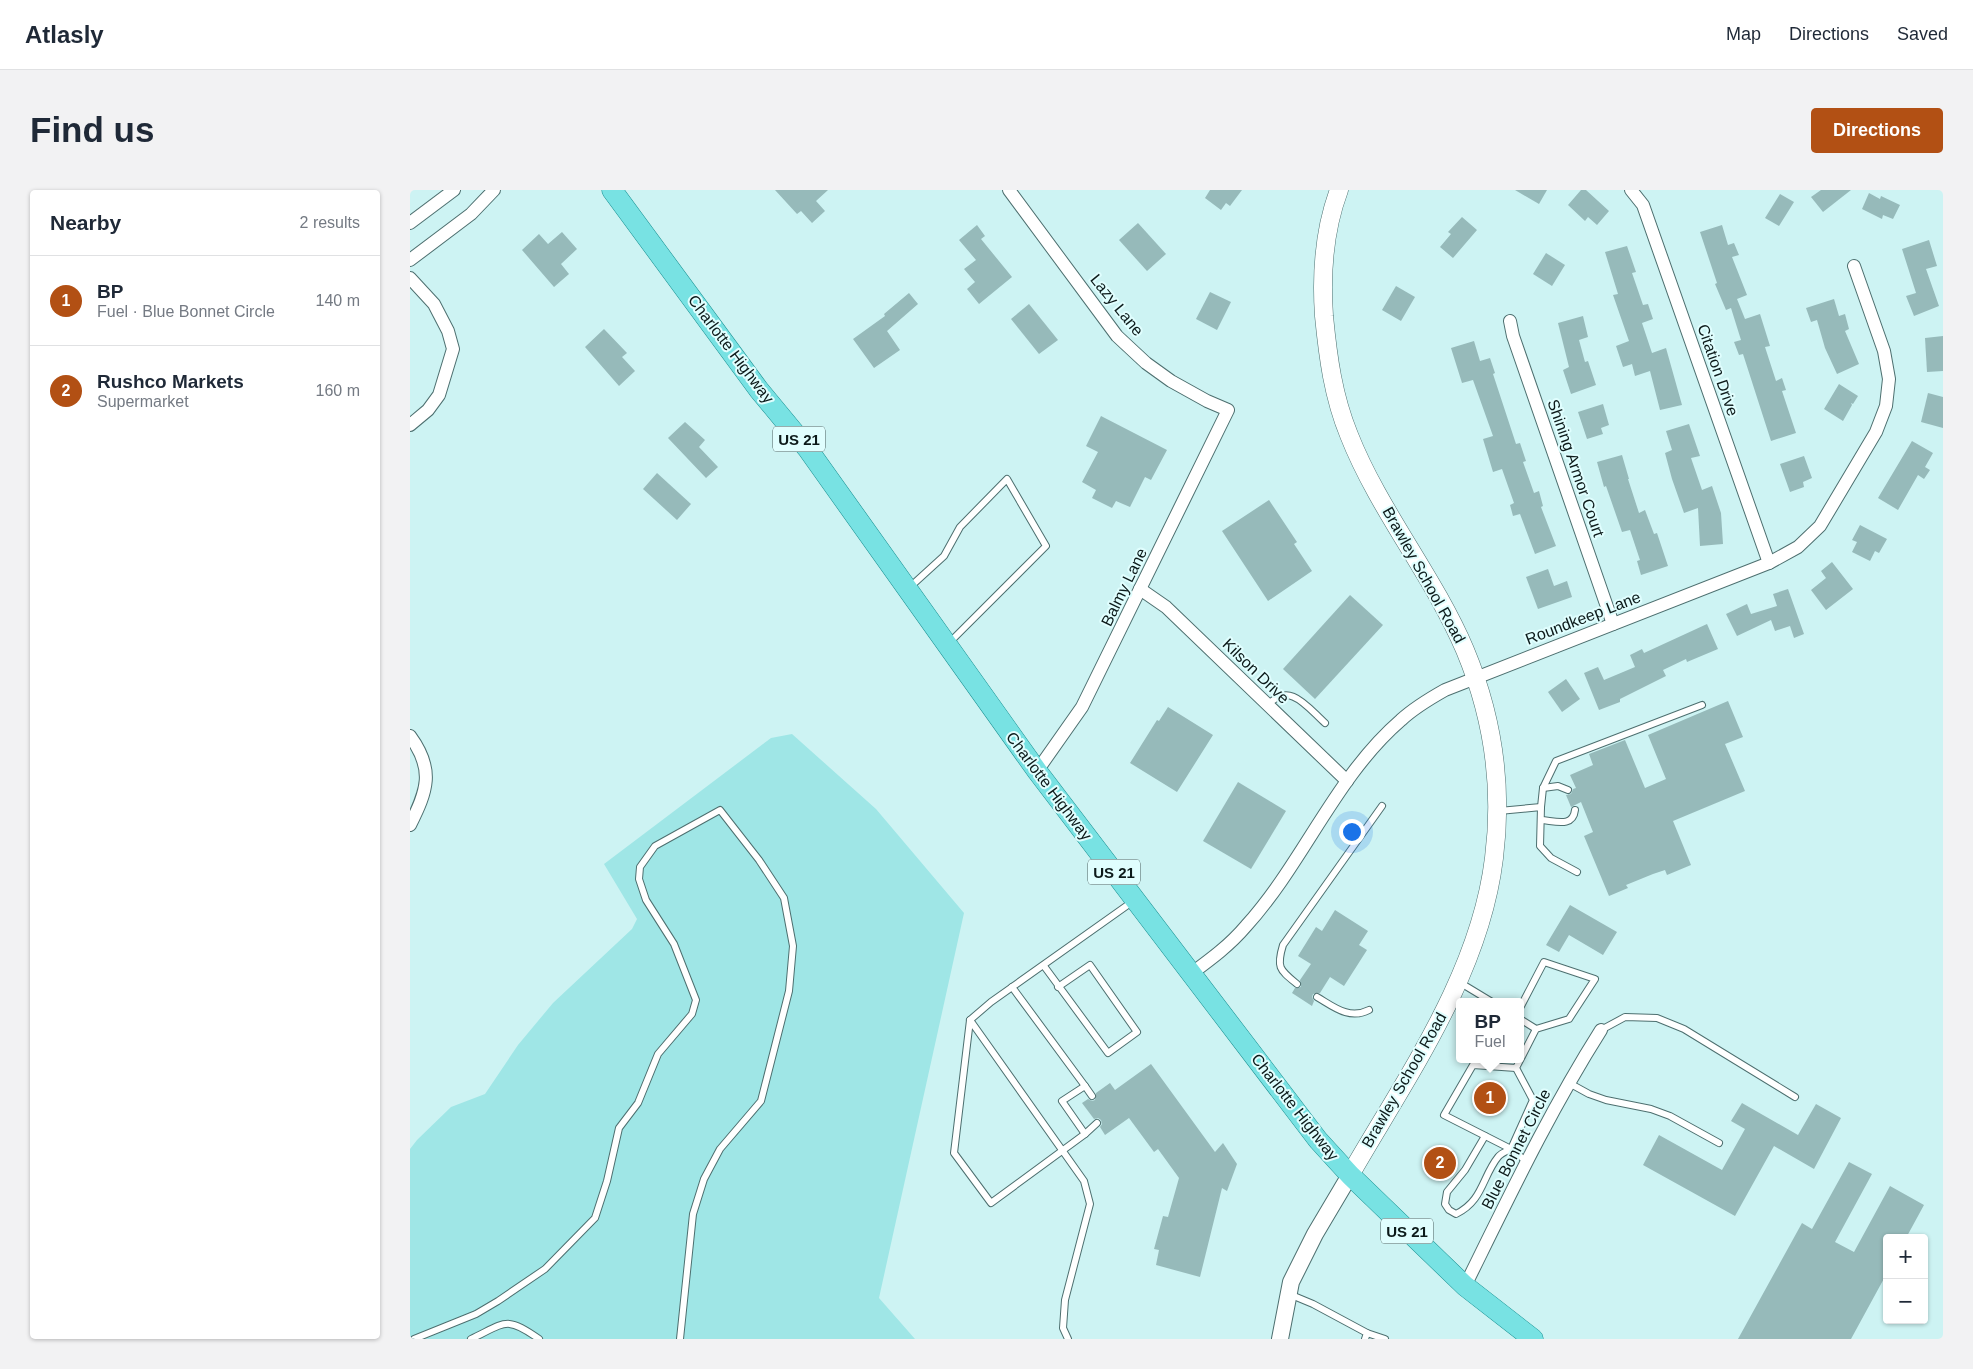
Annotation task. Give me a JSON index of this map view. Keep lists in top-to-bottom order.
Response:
{
  "streets": {
    "main road": ["Charlotte Highway", "US 21", "Brawley School Road"],
    "street": [
      "Lazy Lane",
      "Citation Drive",
      "Shining Armor Court",
      "Balmy Lane",
      "Roundkeep Lane",
      "Kilson Drive",
      "Blue Bonnet Circle"
    ]
  },
  "crossings": [
    ["Lazy Lane", "Balmy Lane"],
    ["Charlotte Highway", "Brawley School Road"],
    ["Charlotte Highway", "Balmy Lane"],
    ["Charlotte Highway", "Roundkeep Lane"],
    ["Charlotte Highway", "Blue Bonnet Circle"],
    ["Citation Drive", "Roundkeep Lane"],
    ["Shining Armor Court", "Roundkeep Lane"],
    ["Brawley School Road", "Roundkeep Lane"],
    ["Balmy Lane", "Kilson Drive"],
    ["Roundkeep Lane", "Kilson Drive"]
  ],
  "page": {
    "header": "Atlasly",
    "nav": ["Map", "Directions", "Saved"],
    "buttons": "Directions",
    "title": "Find us",
    "heading": ["Nearby", "2 results"],
    "list": [
      {
        "mark": "1",
        "name": "BP",
        "note": "Fuel · Blue Bonnet Circle",
        "value": "140 m"
      },
      {
        "mark": "2",
        "name": "Rushco Markets",
        "note": "Supermarket",
        "value": "160 m"
      }
    ],
    "popup": ["BP", "Fuel"],
    "pins": ["1", "2"],
    "map_buttons": ["+", "−"]
  }
}
